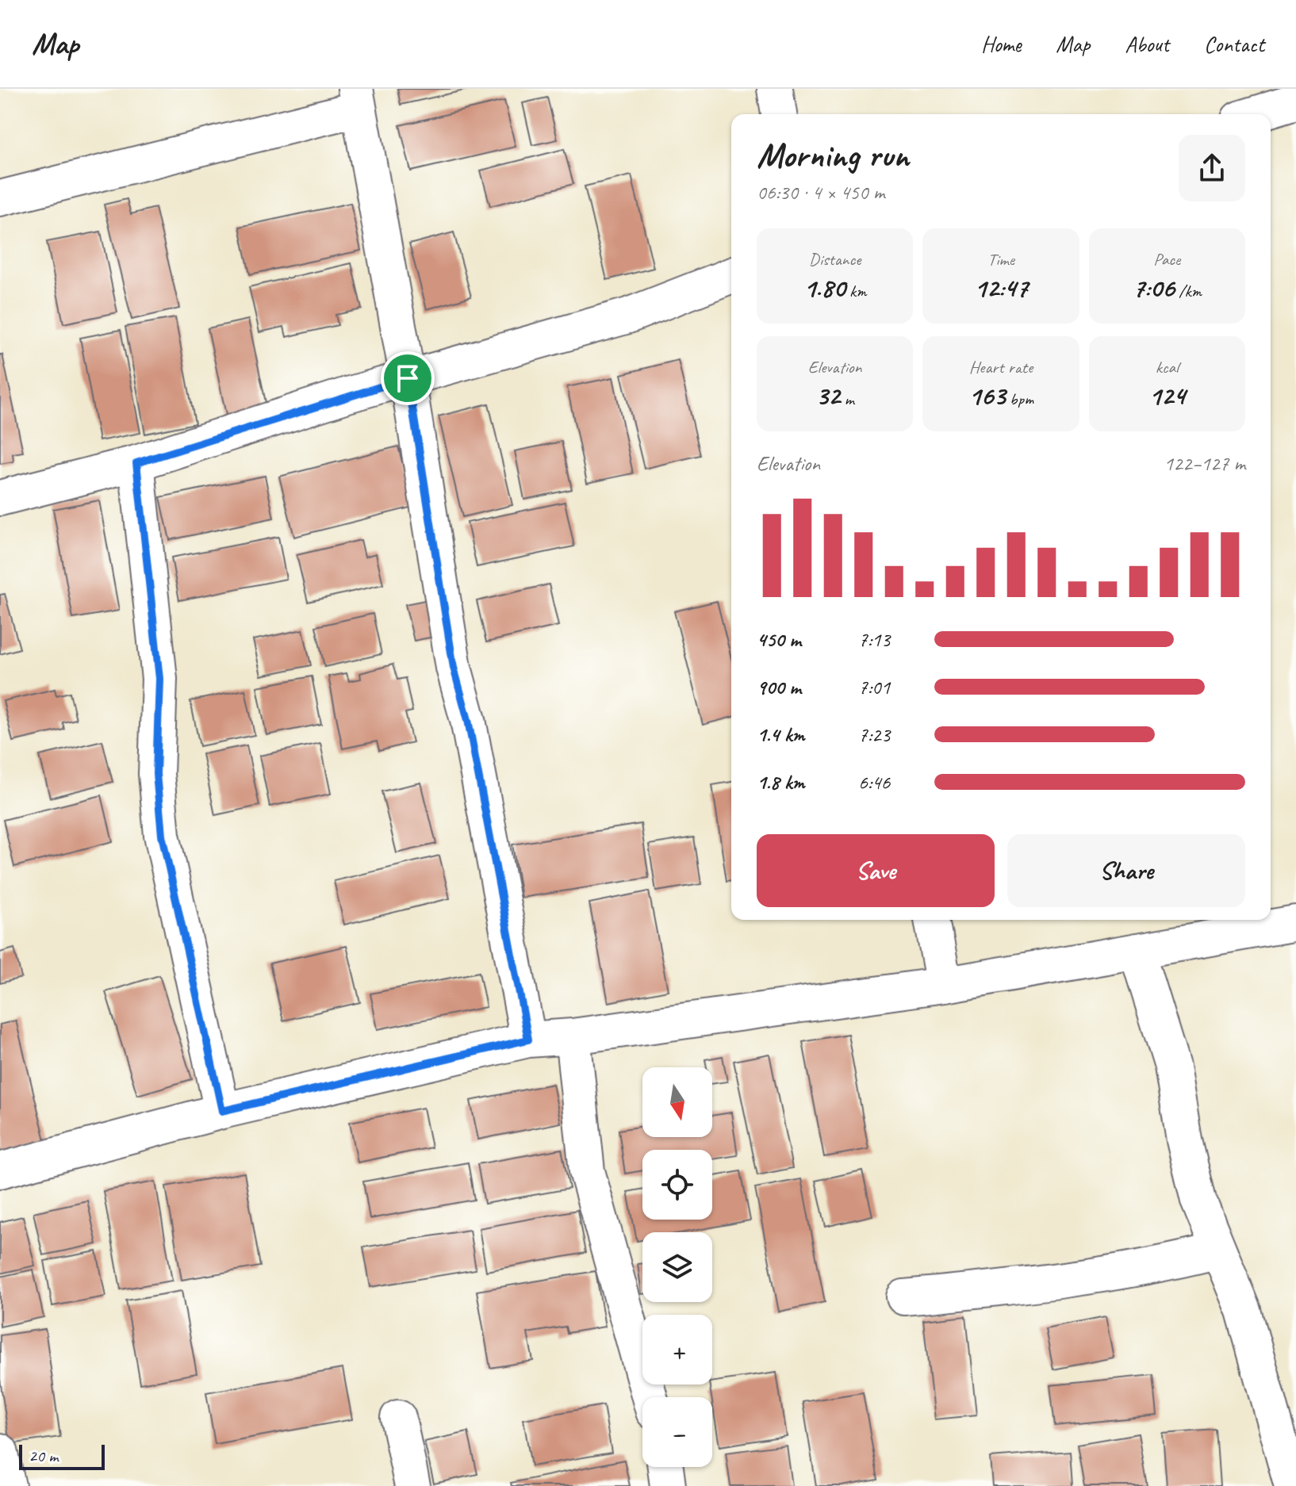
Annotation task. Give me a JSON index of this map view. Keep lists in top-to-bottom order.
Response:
{
  "scale_bar": "20 m",
  "north": "bottom",
  "page": {
    "header": "Map",
    "nav": [
      "Home",
      "Map",
      "About",
      "Contact"
    ],
    "heading": ["Morning run", "06:30 · 4 × 450 m"],
    "stats": [
      ["Distance", "1.80 km"],
      ["Time", "12:47"],
      ["Pace", "7:06 /km"],
      ["Elevation", "32 m"],
      ["Heart rate", "163 bpm"],
      ["kcal", "124"]
    ],
    "chart": ["Elevation", "122–127 m"],
    "list": [
      {
        "name": "450 m",
        "note": "7:13"
      },
      {
        "name": "900 m",
        "note": "7:01"
      },
      {
        "name": "1.4 km",
        "note": "7:23"
      },
      {
        "name": "1.8 km",
        "note": "6:46"
      }
    ],
    "buttons": ["Save", "Share"],
    "map_buttons": ["+", "−"],
    "scale": "20 m"
  }
}
